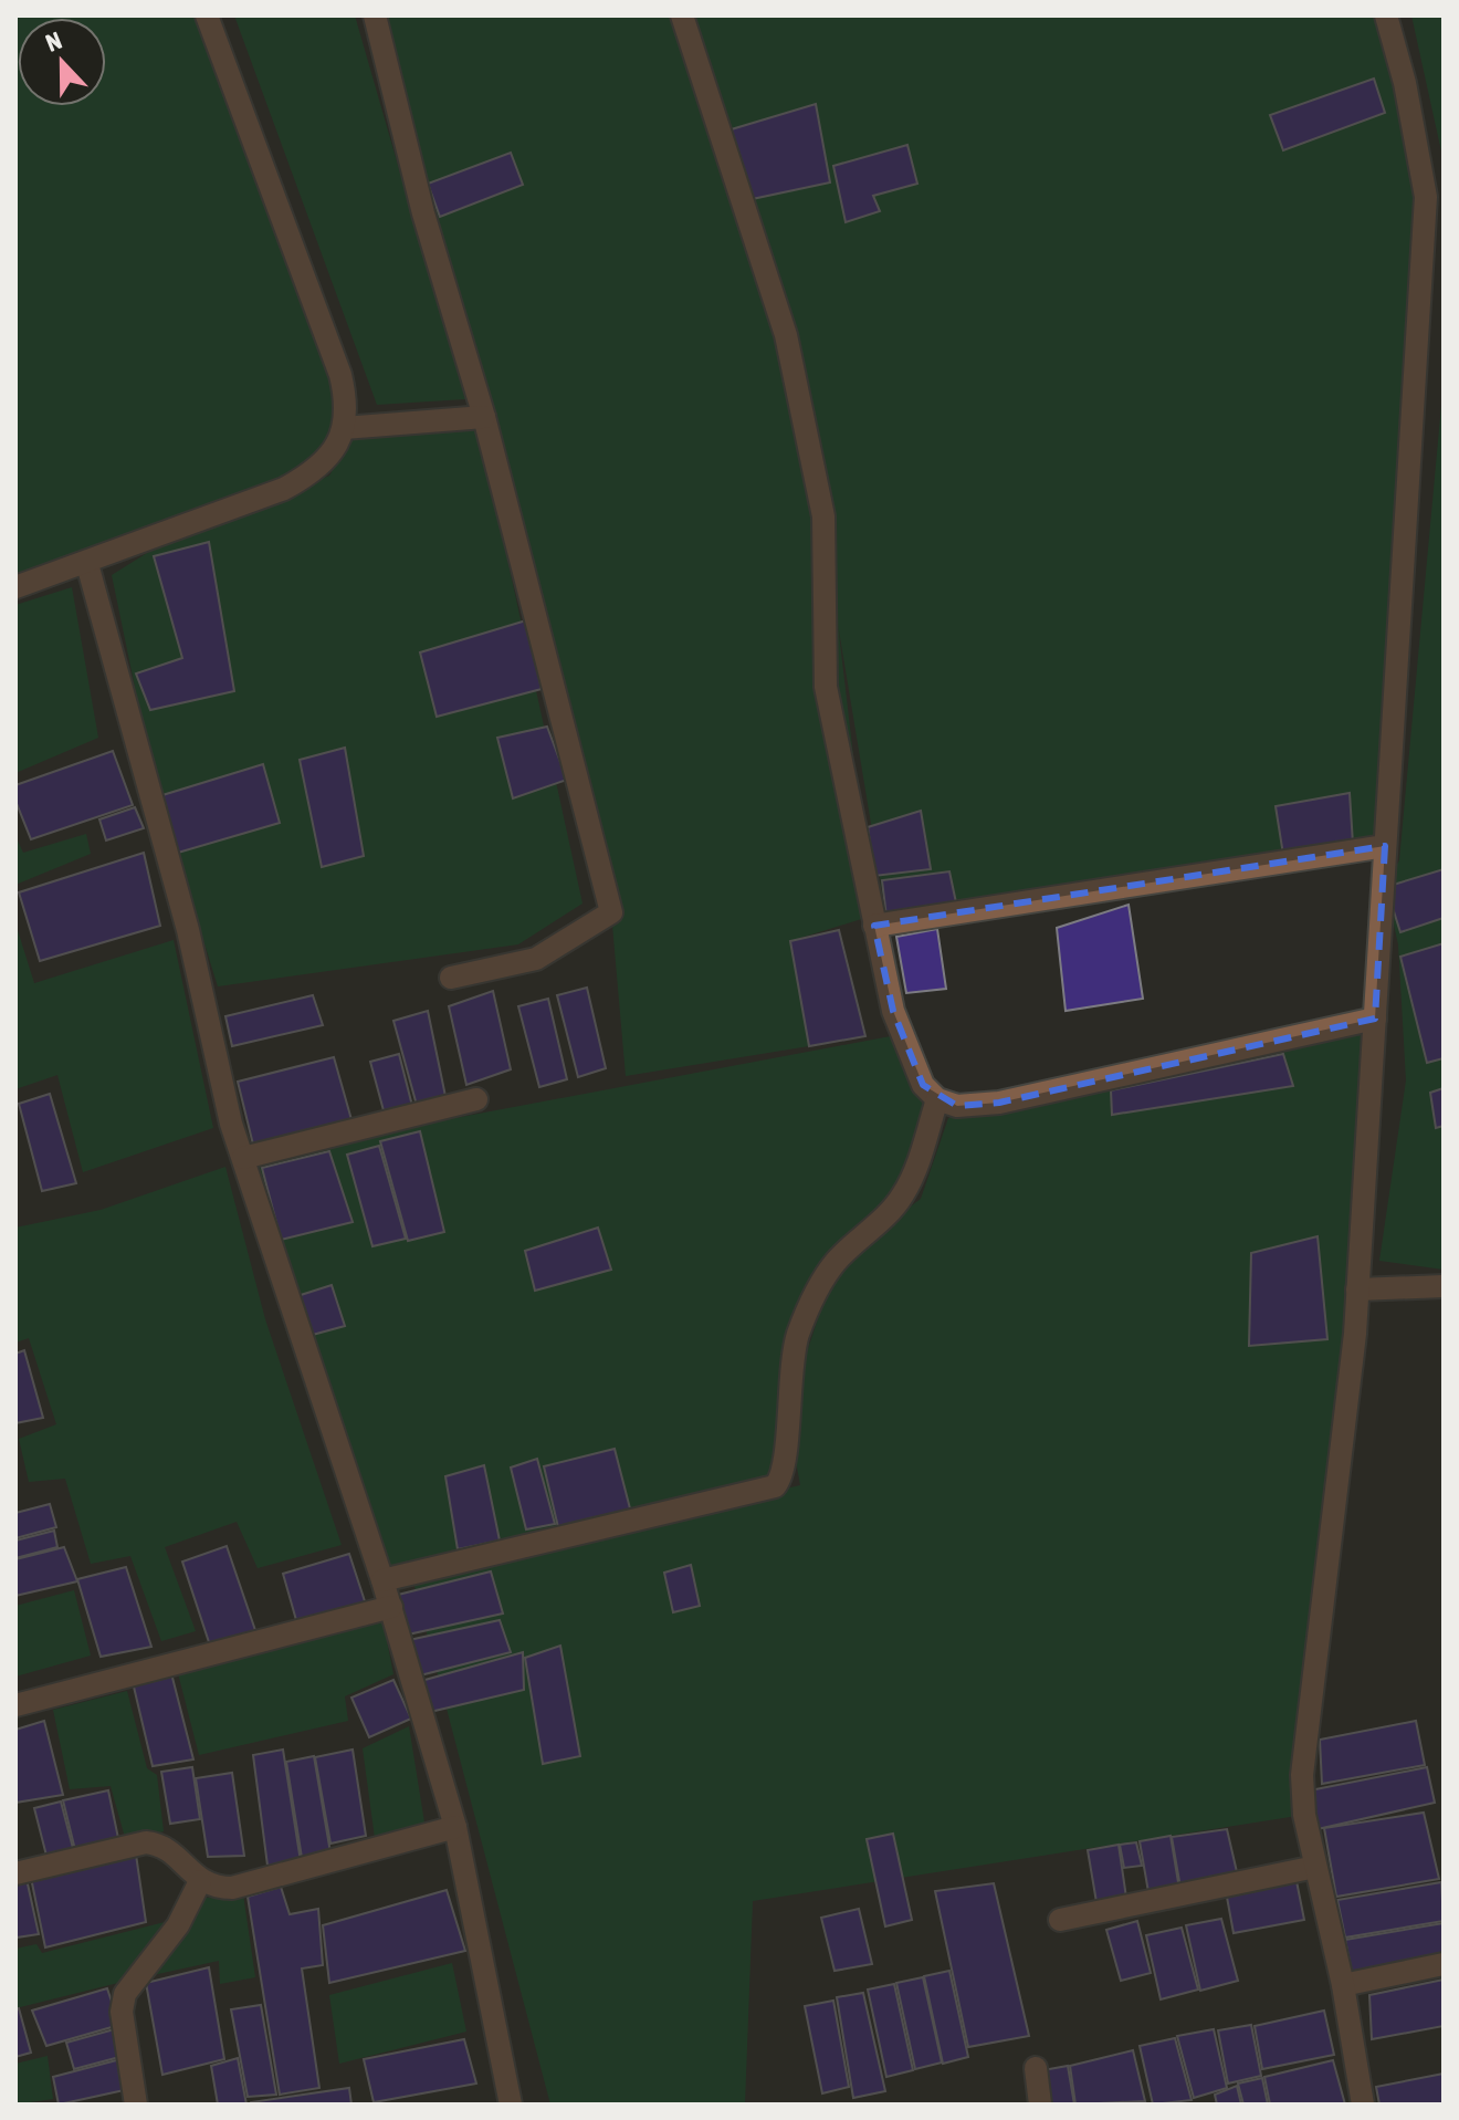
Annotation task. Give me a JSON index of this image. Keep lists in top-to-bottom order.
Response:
{
  "north": "top"
}
